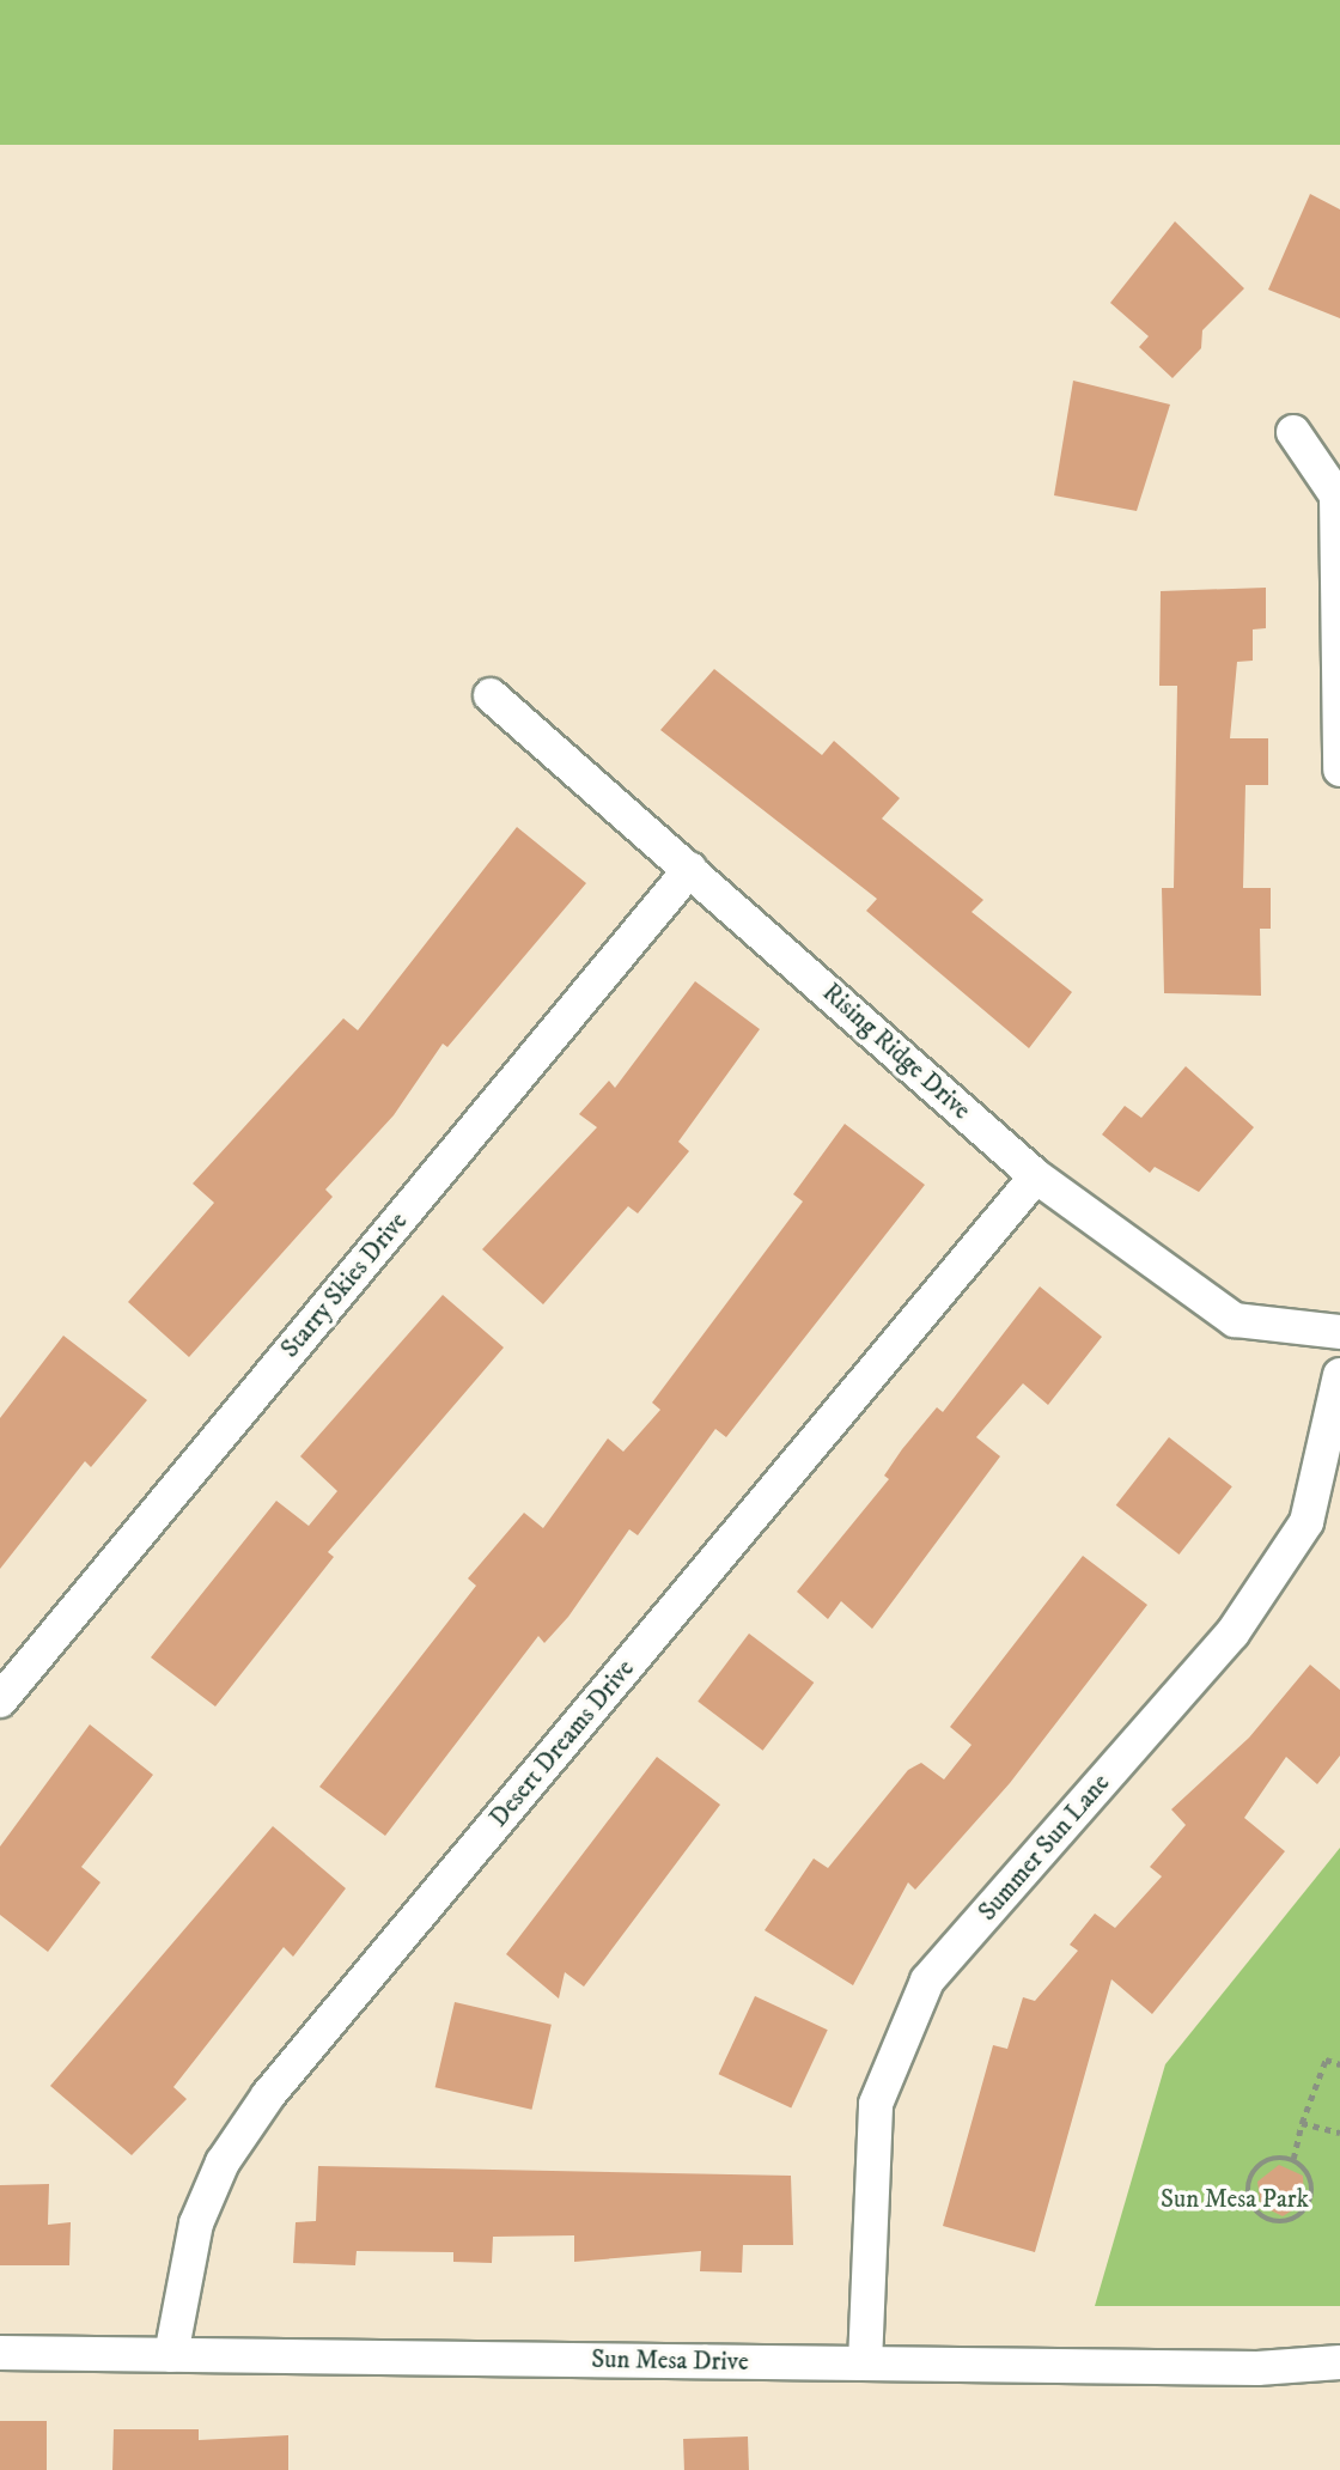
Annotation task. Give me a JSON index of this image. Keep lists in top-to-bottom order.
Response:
{
  "streets": {
    "street": [
      "Rising Ridge Drive",
      "Starry Skies Drive",
      "Desert Dreams Drive",
      "Summer Sun Lane",
      "Sun Mesa Drive"
    ]
  },
  "crossings": [
    ["Rising Ridge Drive", "Starry Skies Drive"],
    ["Rising Ridge Drive", "Desert Dreams Drive"],
    ["Desert Dreams Drive", "Sun Mesa Drive"],
    ["Summer Sun Lane", "Sun Mesa Drive"]
  ],
  "parks": ["Sun Mesa Park"]
}
